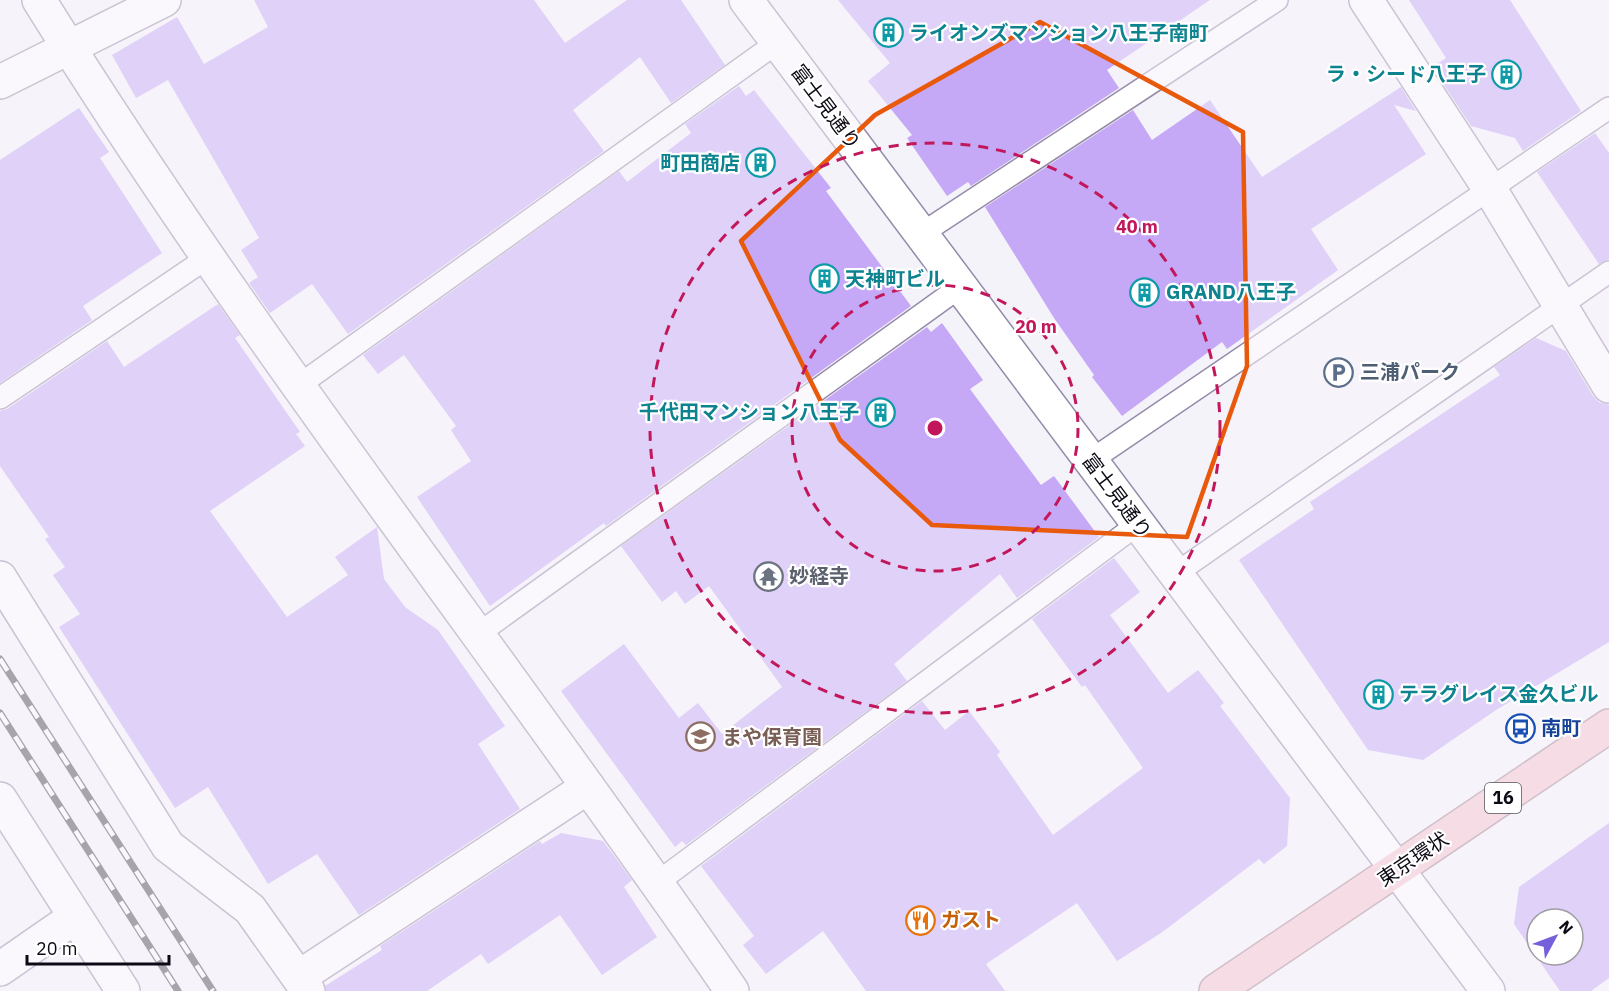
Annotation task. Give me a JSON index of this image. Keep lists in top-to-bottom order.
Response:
{
  "streets": {
    "highway": ["16", "東京環状"],
    "street": ["富士見通り"]
  },
  "crossings": [
    ["富士見通り", "東京環状"]
  ],
  "places": {
    "building": [
      "ライオンズマンション八王子南町",
      "ラ・シード八王子",
      "町田商店",
      "天神町ビル",
      "GRAND八王子",
      "千代田マンション八王子",
      "テラグレイス金久ビル"
    ],
    "parking": ["三浦パーク"],
    "temple": ["妙経寺"],
    "bus stop": ["南町"],
    "school or university": ["まや保育園"],
    "restaurant": ["ガスト"]
  },
  "scale_bar": "20 m",
  "north": "top right",
  "rings": ["40 m", "20 m"]
}
